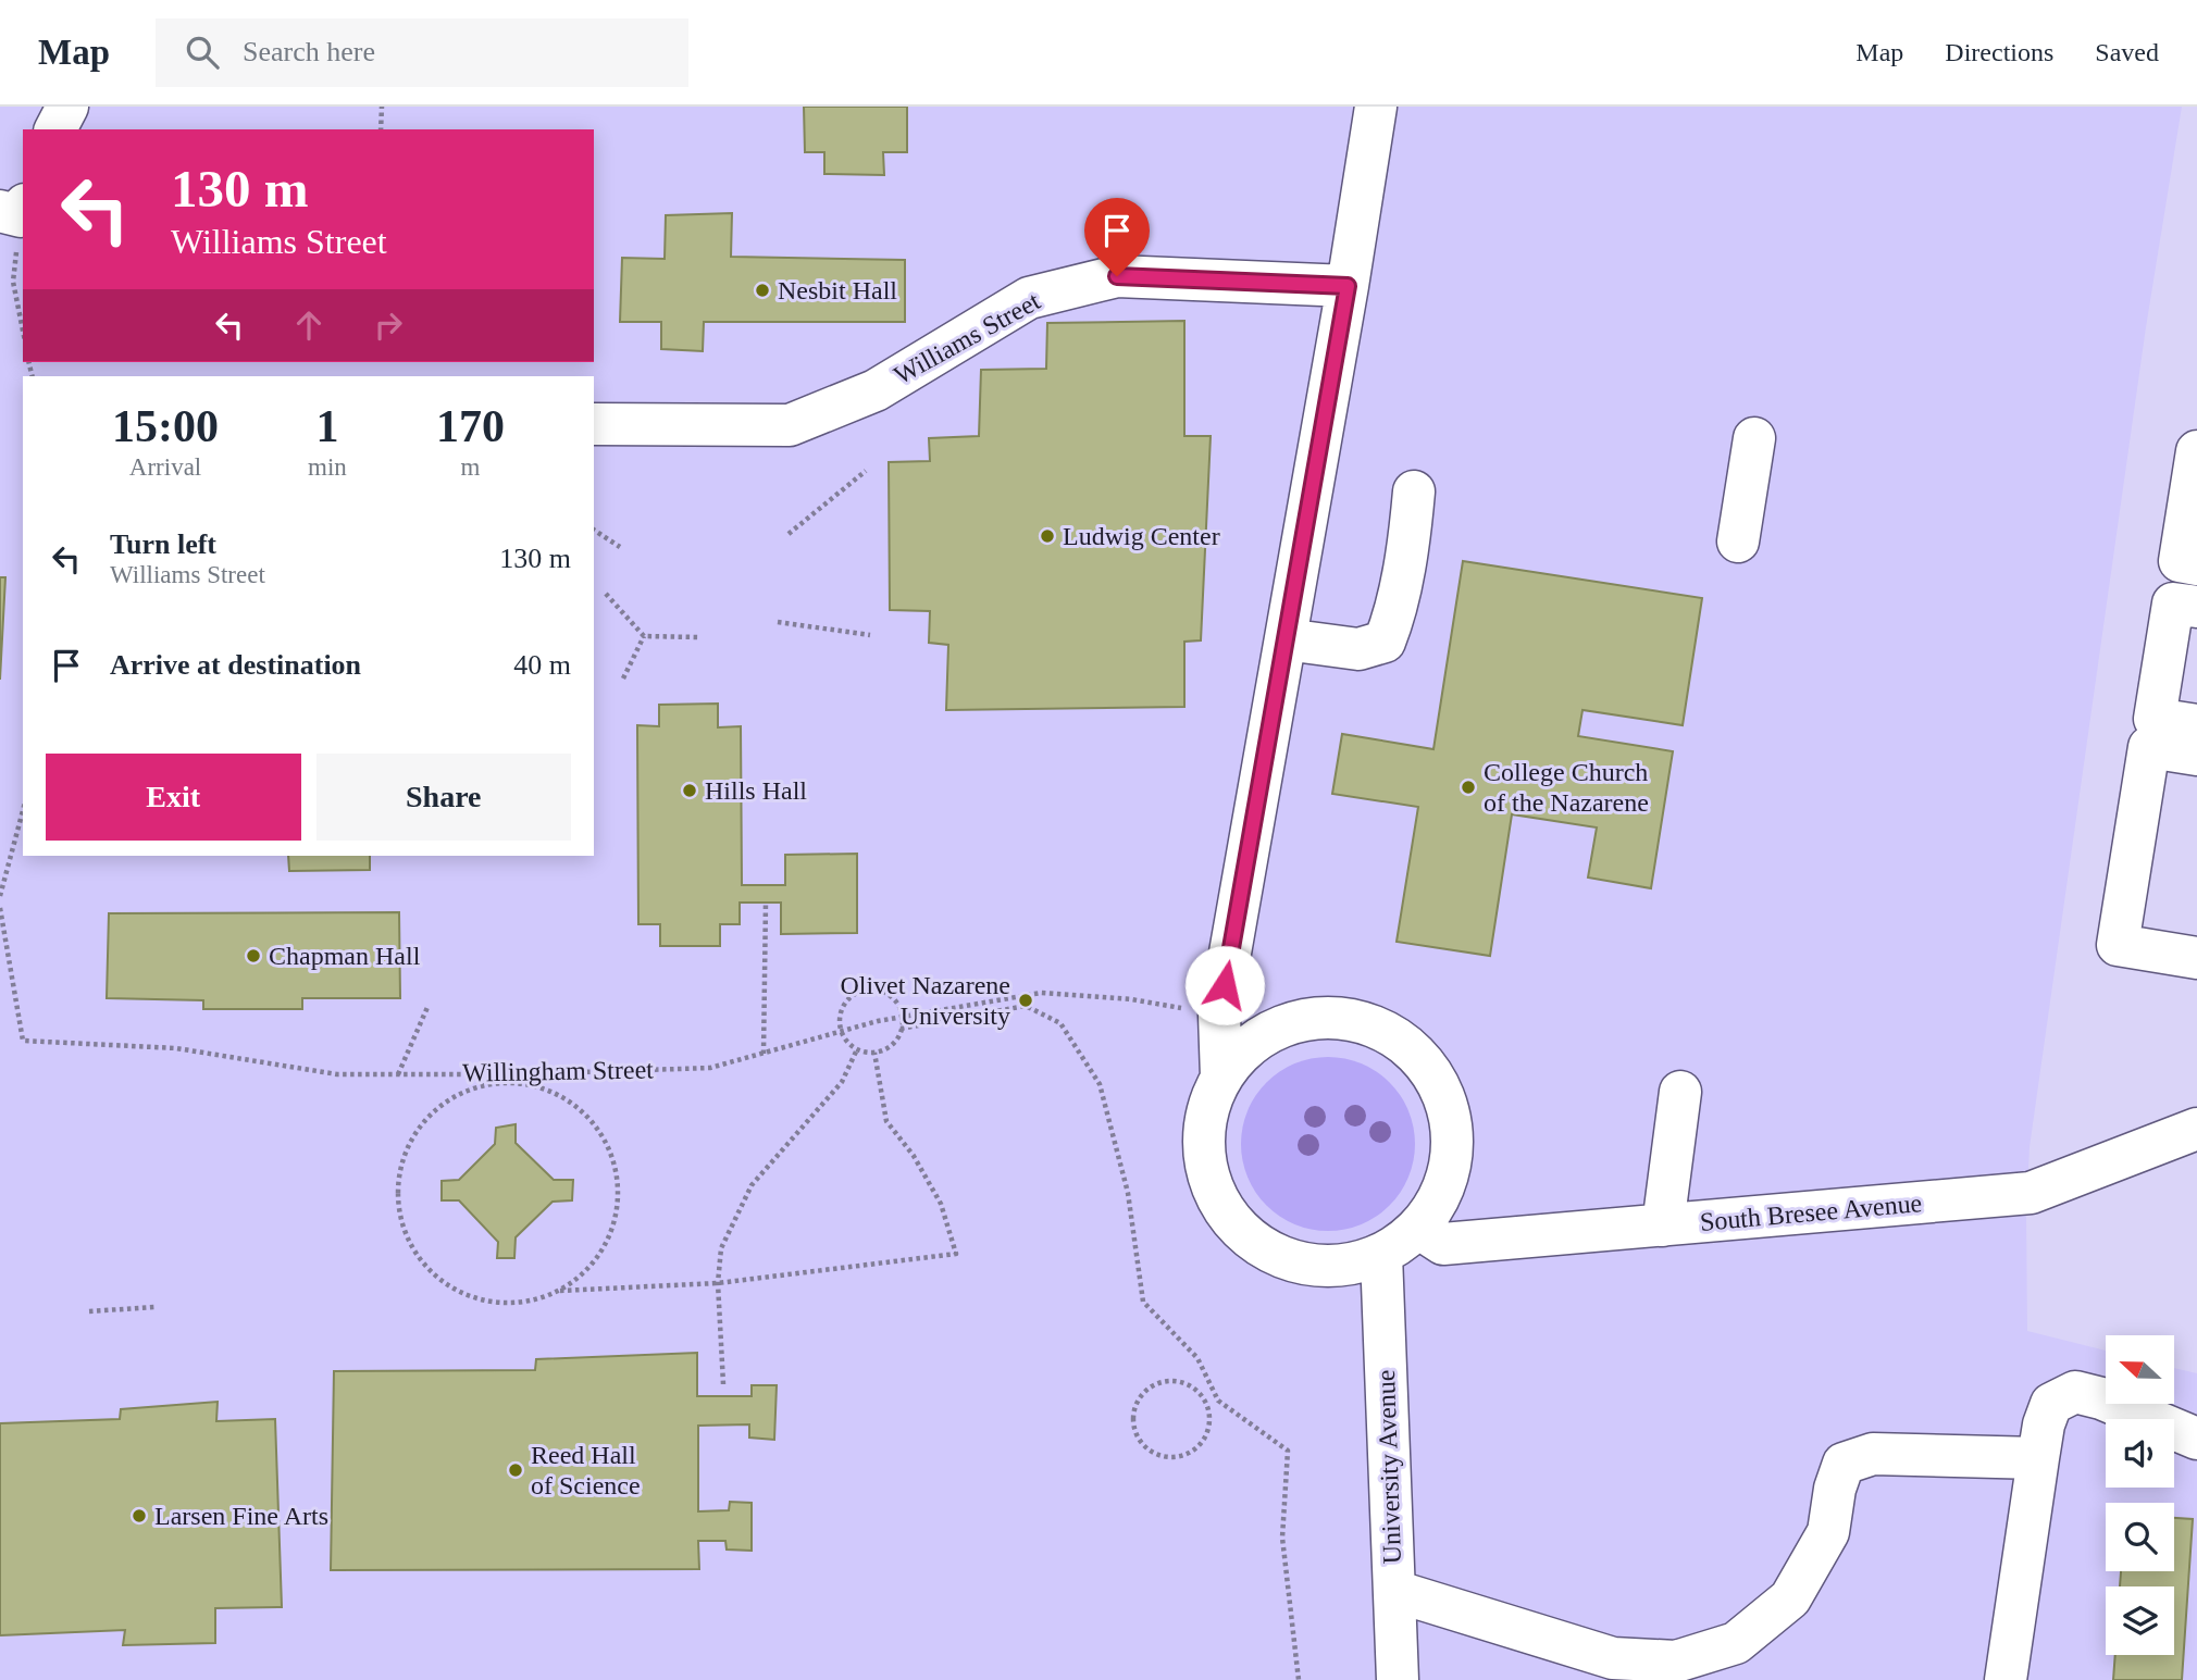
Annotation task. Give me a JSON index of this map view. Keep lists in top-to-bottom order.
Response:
{
  "streets": {
    "street": ["Williams Street", "South Bresee Avenue", "University Avenue"],
    "path": ["Willingham Street"]
  },
  "crossings": [
    ["South Bresee Avenue", "University Avenue"]
  ],
  "places": [
    "Nesbit Hall",
    "Ludwig Center",
    "College Church of the Nazarene",
    "Hills Hall",
    "Chapman Hall",
    "Olivet Nazarene University",
    "Reed Hall of Science",
    "Larsen Fine Arts"
  ],
  "north": "left",
  "page": {
    "header": "Map",
    "search": "Search here",
    "nav": ["Map", "Directions", "Saved"],
    "turn": ["130 m", "Williams Street"],
    "eta": [
      "15:00",
      "Arrival",
      "1",
      "min",
      "170",
      "m"
    ],
    "list": [
      {
        "name": "Turn left",
        "note": "Williams Street",
        "value": "130 m"
      },
      {
        "name": "Arrive at destination",
        "value": "40 m"
      }
    ],
    "buttons": ["Exit", "Share"]
  }
}
